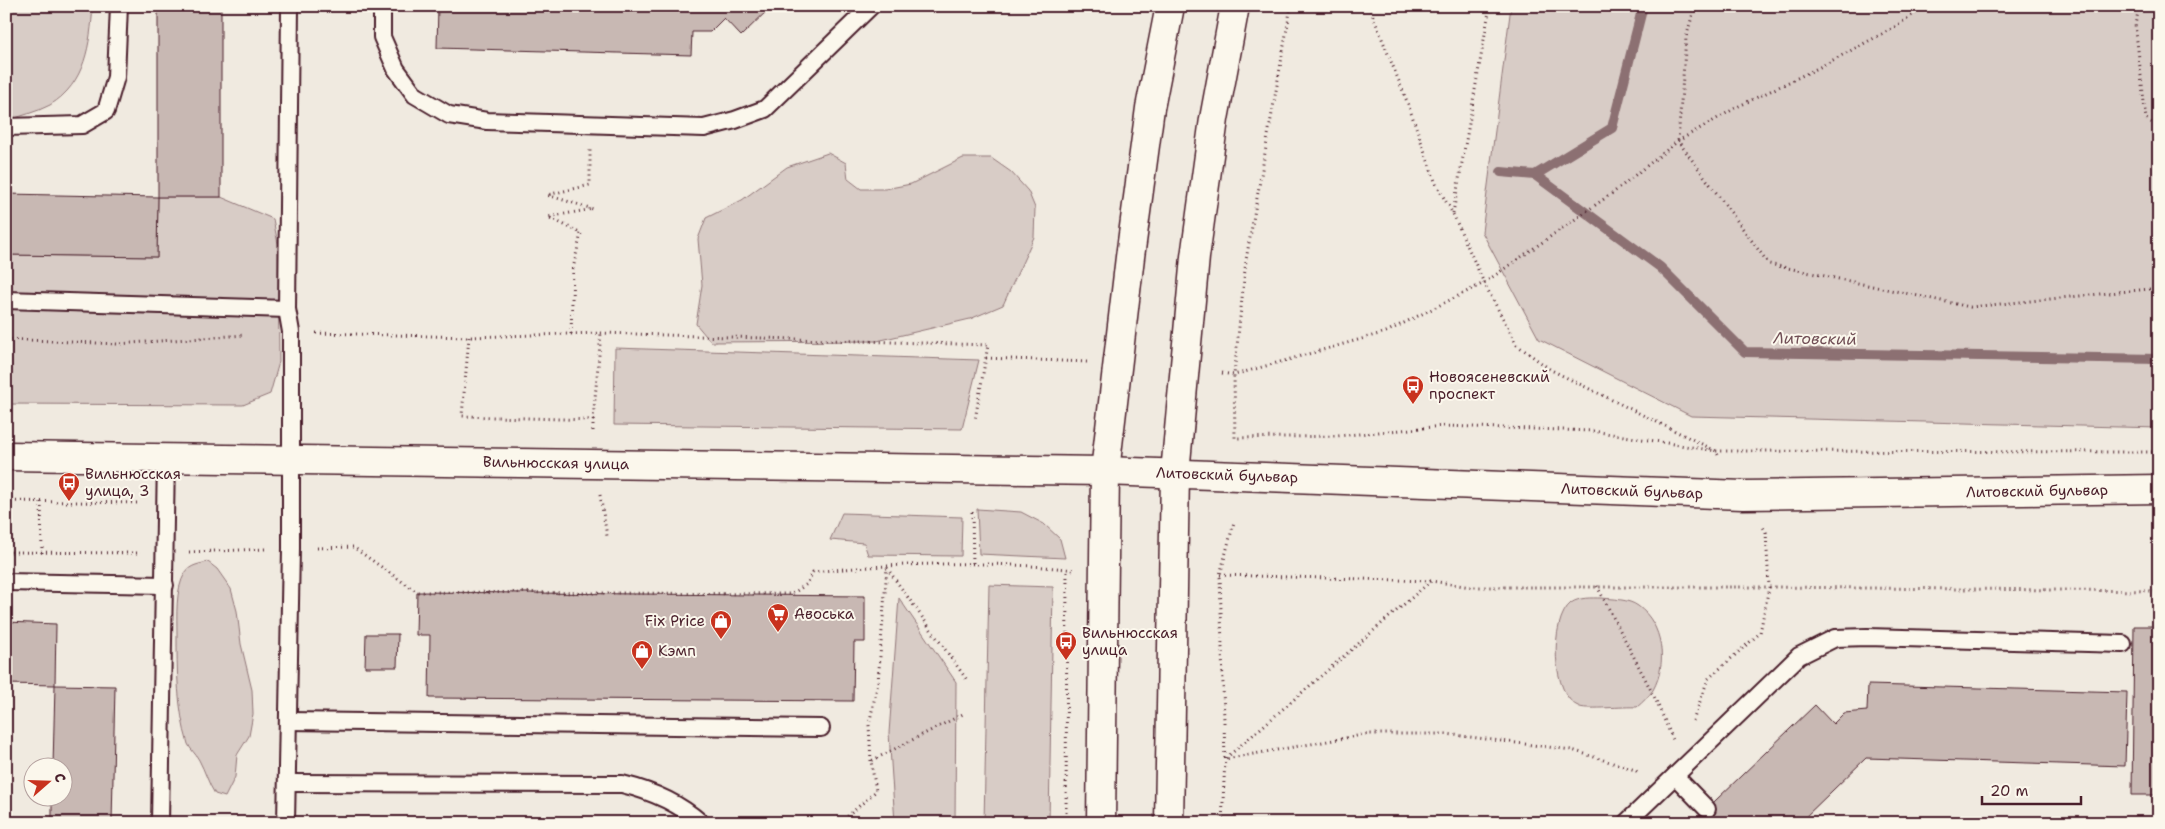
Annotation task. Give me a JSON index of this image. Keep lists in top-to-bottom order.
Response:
{
  "streets": {
    "main road": ["Вильнюсская улица", "Литовский бульвар"]
  },
  "crossings": [
    ["Вильнюсская улица", "Литовский бульвар"]
  ],
  "water": ["Литовский"],
  "places": {
    "bus stop": ["Новоясеневский проспект", "Вильнюсская улица, 3", "Вильнюсская улица"],
    "supermarket": ["Авоська"],
    "shop": ["Fix Price", "Кэмп"]
  },
  "scale_bar": "20 m",
  "north": "right"
}
